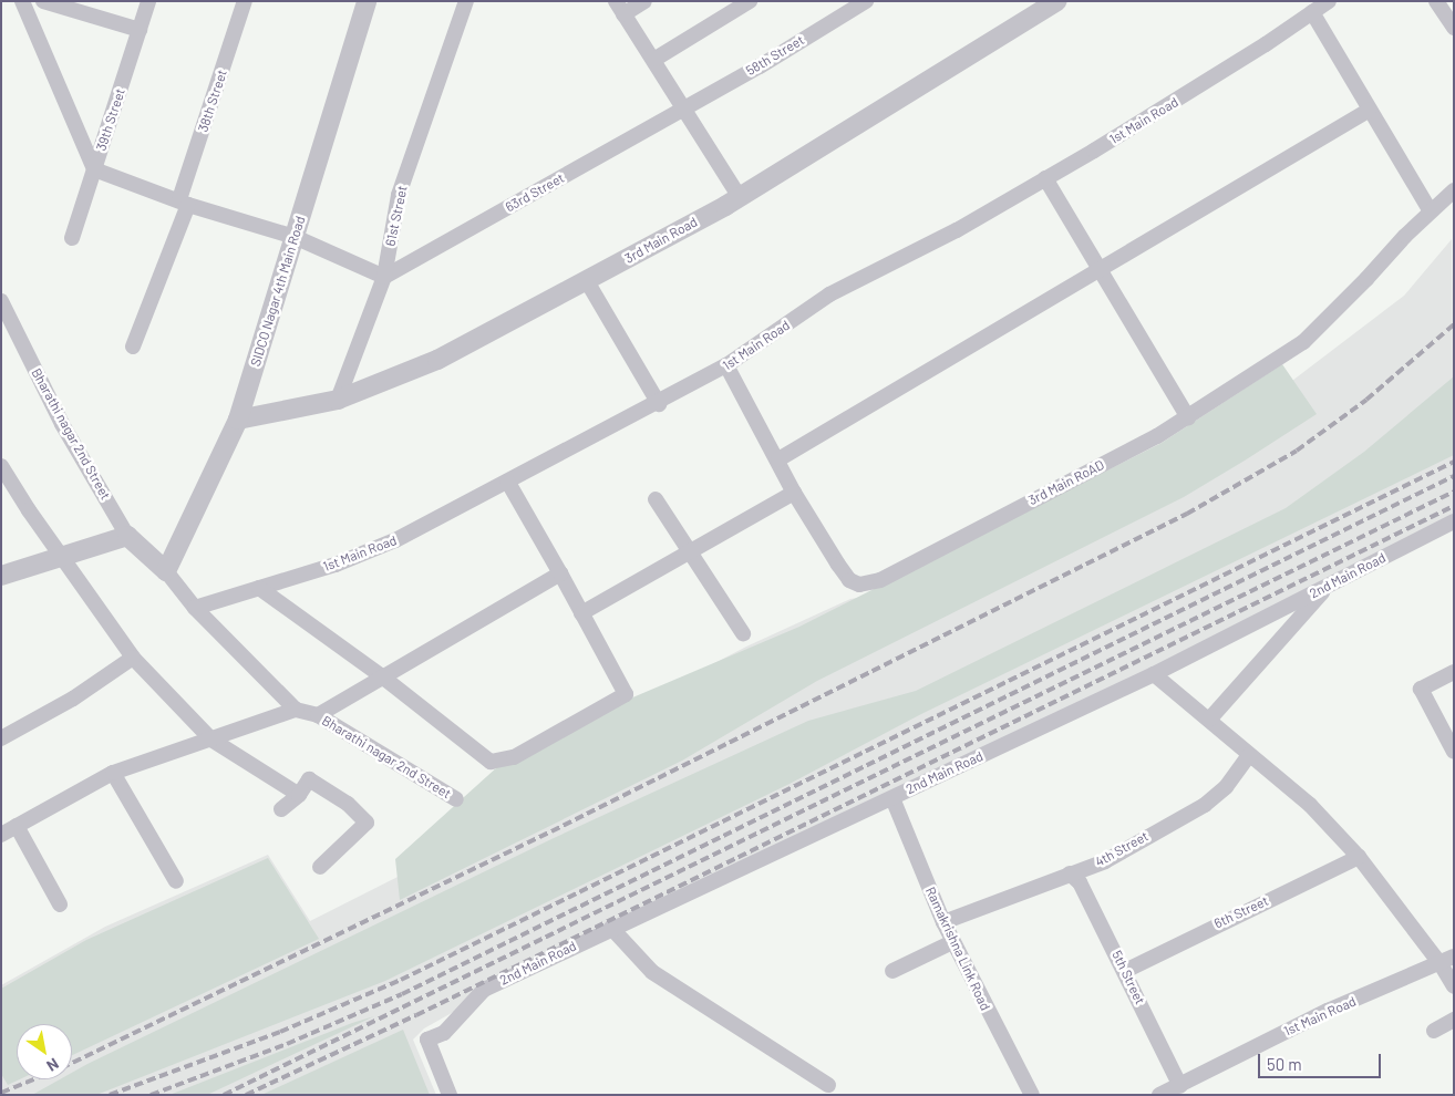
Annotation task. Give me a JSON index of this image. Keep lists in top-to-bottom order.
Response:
{
  "streets": {
    "street": [
      "58th Street",
      "38th Street",
      "39th Street",
      "1st Main Road",
      "63rd Street",
      "61st Street",
      "3rd Main Road",
      "SIDCO Nagar 4th Main Road",
      "Bharathi nagar 2nd Street",
      "3rd Main RoAD",
      "2nd Main Road",
      "4th Street",
      "6th Street",
      "Ramakrishna Link Road",
      "5th Street"
    ]
  },
  "crossings": [
    ["58th Street", "63rd Street"],
    ["1st Main Road", "Bharathi nagar 2nd Street"],
    ["1st Main Road", "3rd Main RoAD"],
    ["1st Main Road", "5th Street"],
    ["63rd Street", "61st Street"],
    ["61st Street", "3rd Main Road"],
    ["3rd Main Road", "SIDCO Nagar 4th Main Road"],
    ["2nd Main Road", "Ramakrishna Link Road"],
    ["4th Street", "Ramakrishna Link Road"],
    ["4th Street", "5th Street"],
    ["6th Street", "5th Street"]
  ],
  "scale_bar": "50 m",
  "north": "bottom right"
}
